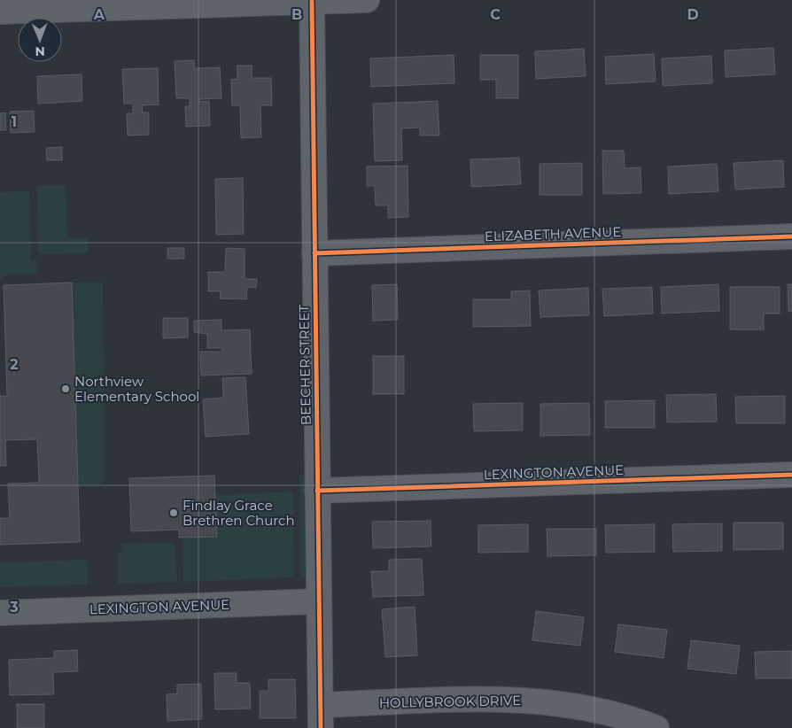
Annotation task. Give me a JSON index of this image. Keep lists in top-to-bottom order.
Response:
{
  "streets": {
    "street": [
      "ELIZABETH AVENUE",
      "BEECHER STREET",
      "LEXINGTON AVENUE",
      "HOLLYBROOK DRIVE"
    ]
  },
  "crossings": [
    ["ELIZABETH AVENUE", "BEECHER STREET"],
    ["BEECHER STREET", "LEXINGTON AVENUE"],
    ["BEECHER STREET", "HOLLYBROOK DRIVE"]
  ],
  "places": ["Northview Elementary School", "Findlay Grace Brethren Church"],
  "north": "bottom",
  "grid": {
    "columns": [
      "A",
      "B",
      "C",
      "D"
    ],
    "rows": ["1", "2", "3"]
  }
}
